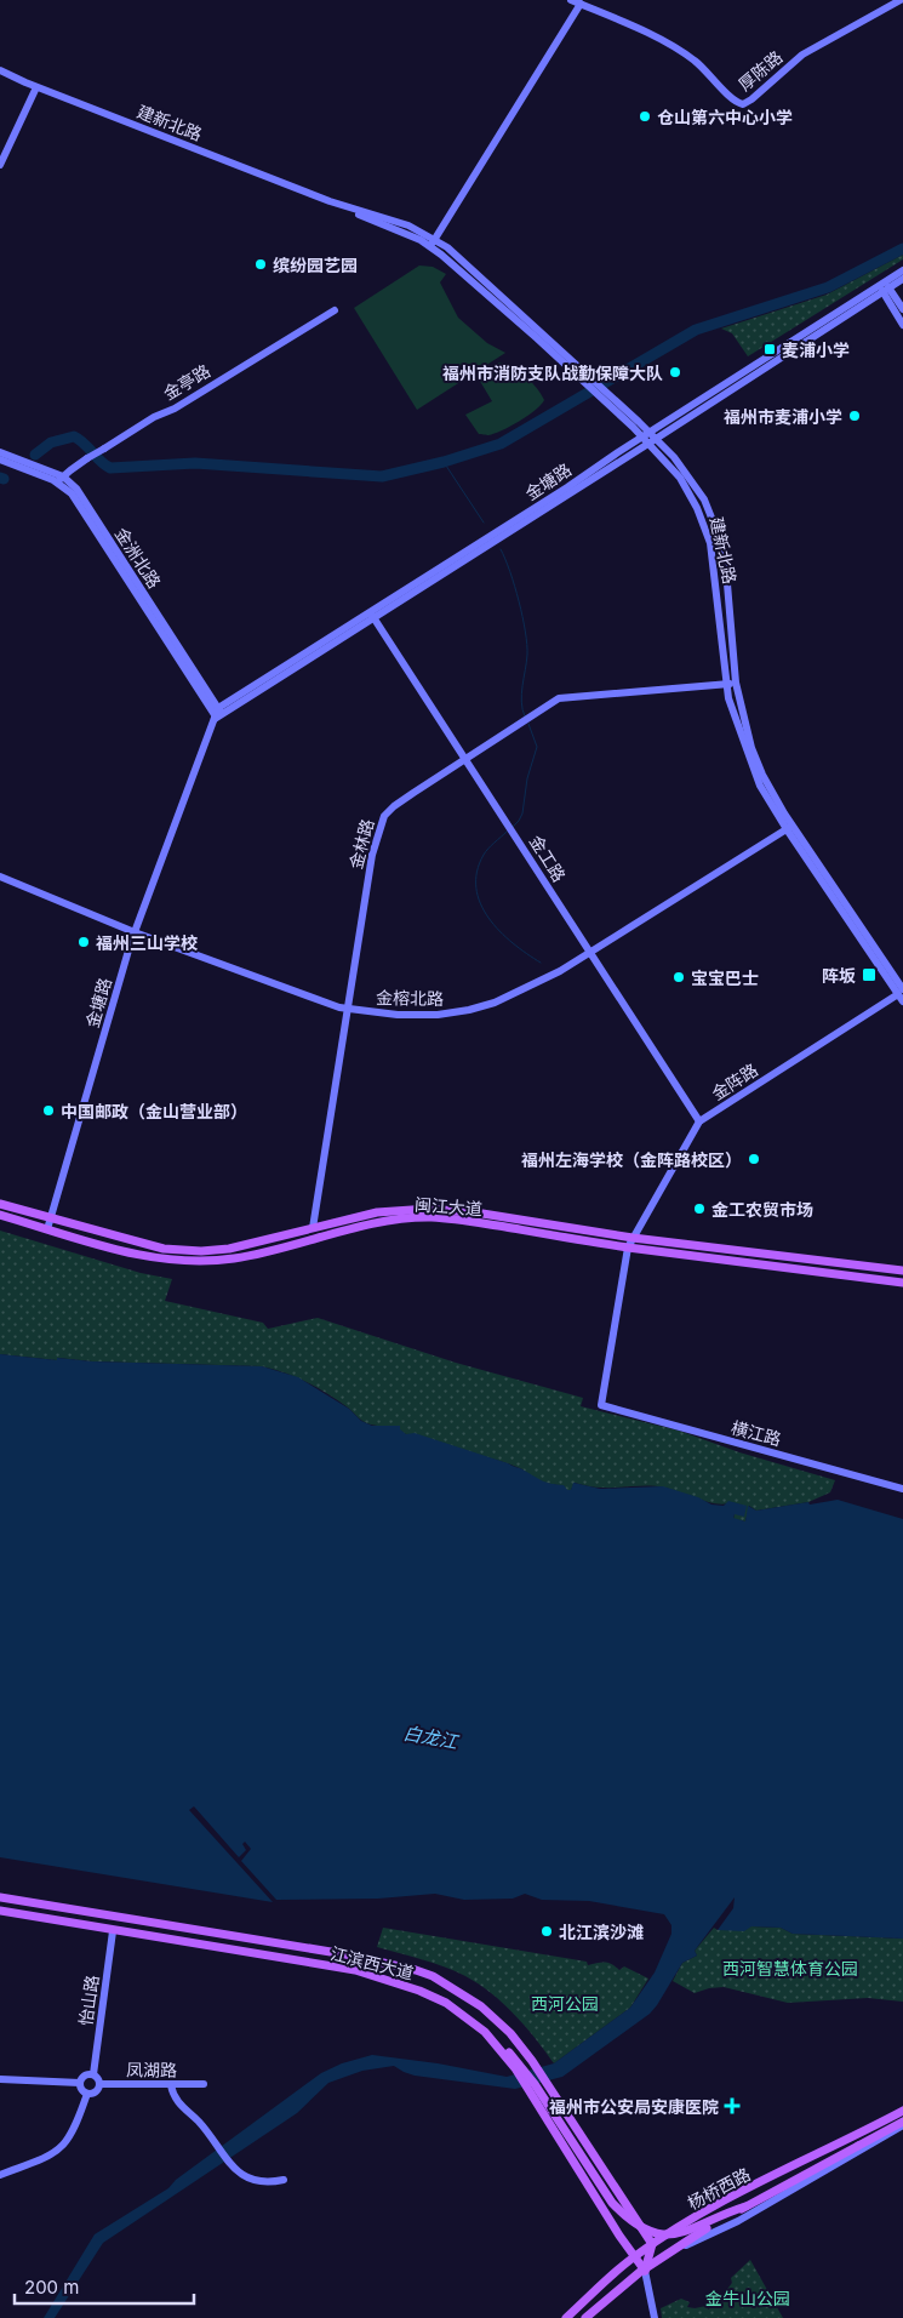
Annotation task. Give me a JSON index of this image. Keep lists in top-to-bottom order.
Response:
{
  "streets": {
    "main road": ["闽江大道", "江滨西大道", "杨桥西路"],
    "street": [
      "厚陈路",
      "建新北路",
      "金亭路",
      "金塘路",
      "金洲北路",
      "金林路",
      "金工路",
      "金榕北路",
      "金阵路",
      "横江路",
      "怡山路",
      "凤湖路"
    ]
  },
  "crossings": [
    ["建新北路", "金塘路"],
    ["建新北路", "金林路"],
    ["建新北路", "金榕北路"],
    ["建新北路", "金阵路"],
    ["金亭路", "金洲北路"],
    ["金塘路", "金洲北路"],
    ["金塘路", "金工路"],
    ["金塘路", "金榕北路"],
    ["金塘路", "闽江大道"],
    ["金林路", "金工路"],
    ["金林路", "金榕北路"],
    ["金林路", "闽江大道"],
    ["金工路", "金榕北路"],
    ["金工路", "金阵路"],
    ["金阵路", "闽江大道"],
    ["金阵路", "横江路"],
    ["江滨西大道", "怡山路"],
    ["江滨西大道", "杨桥西路"],
    ["怡山路", "凤湖路"]
  ],
  "water": ["白龙江"],
  "parks": ["西河智慧体育公园", "西河公园", "金牛山公园"],
  "places": {
    "other": [
      "仓山第六中心小学",
      "缤纷园艺园",
      "福州市消防支队战勤保障大队",
      "福州市麦浦小学",
      "福州三山学校",
      "宝宝巴士",
      "中国邮政（金山营业部）",
      "福州左海学校（金阵路校区）",
      "金工农贸市场",
      "北江滨沙滩"
    ],
    "transit": ["麦浦小学", "阵坂"],
    "health": ["福州市公安局安康医院"]
  },
  "scale_bar": "200 m"
}
